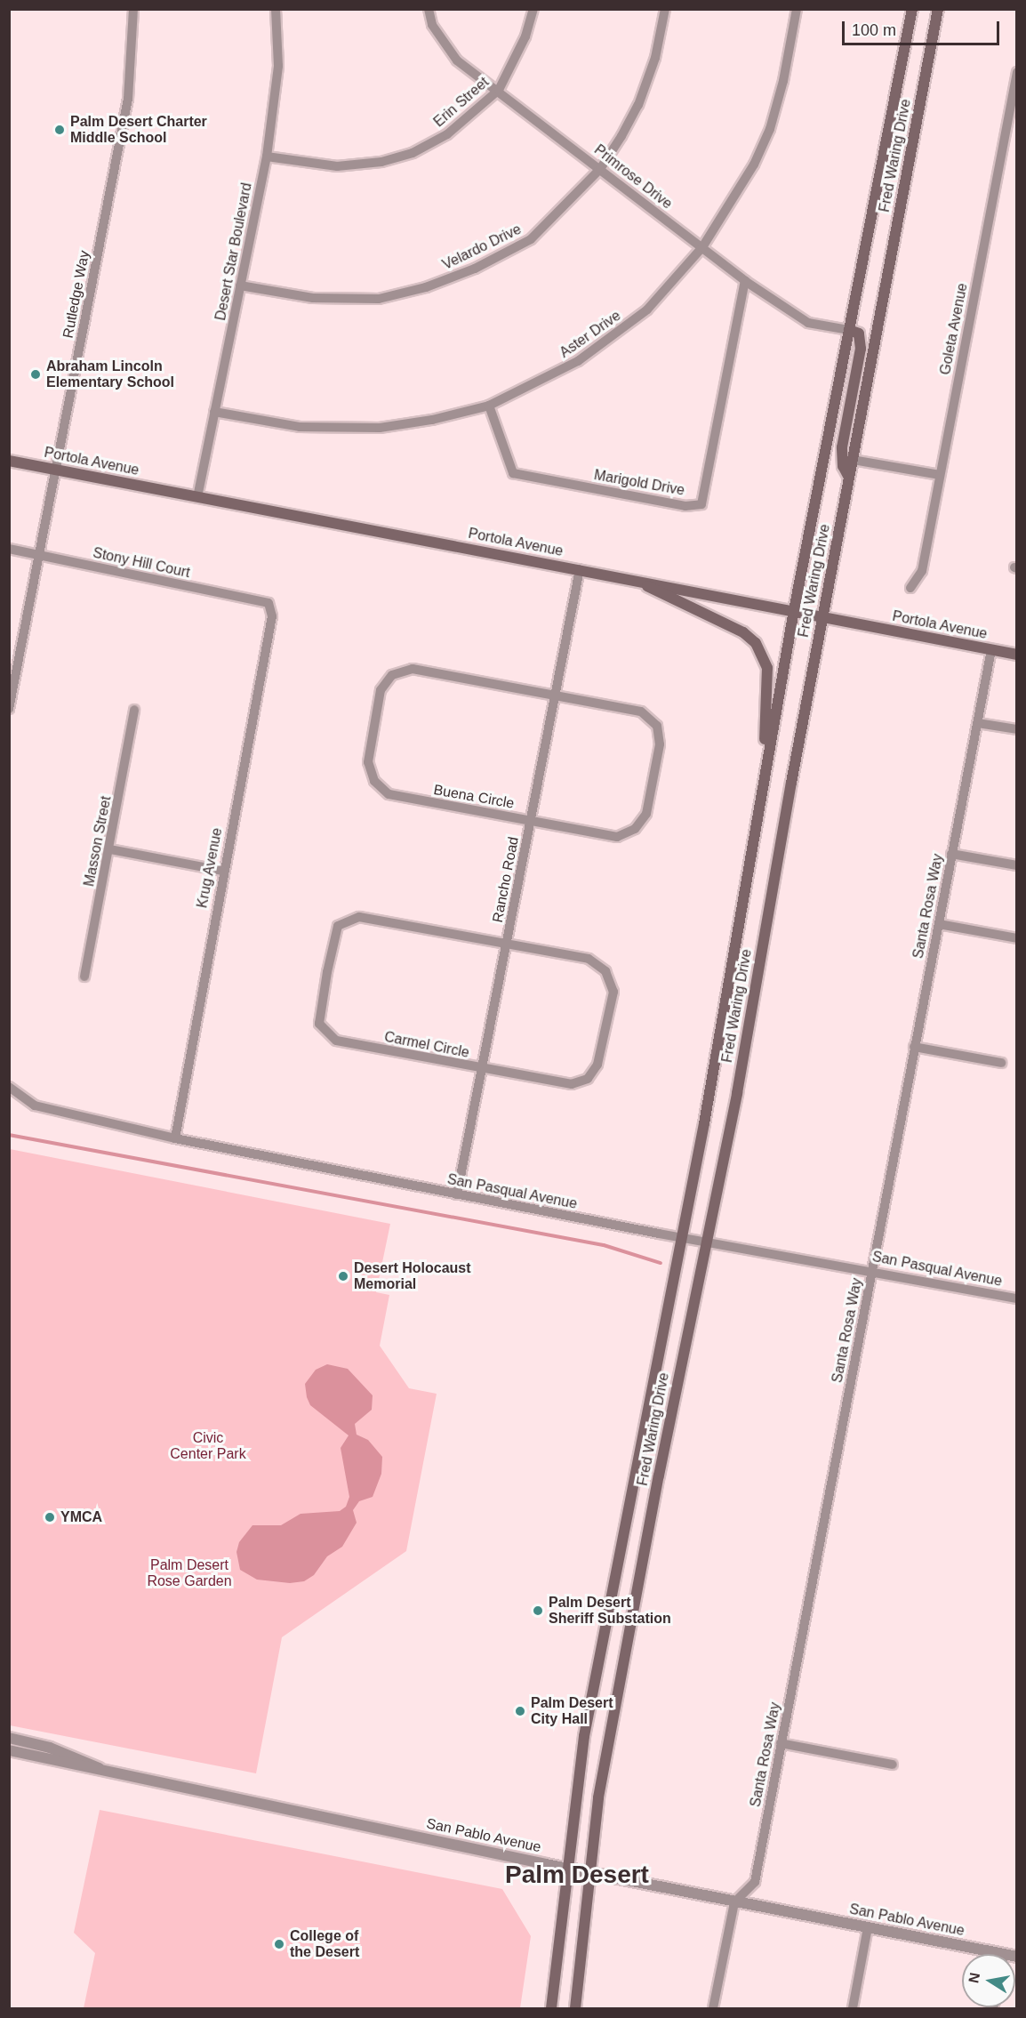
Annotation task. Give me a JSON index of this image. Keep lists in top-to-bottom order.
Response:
{
  "streets": {
    "main road": ["Fred Waring Drive", "Portola Avenue"],
    "street": [
      "Erin Street",
      "Primrose Drive",
      "Velardo Drive",
      "Desert Star Boulevard",
      "Rutledge Way",
      "Goleta Avenue",
      "Aster Drive",
      "Marigold Drive",
      "Stony Hill Court",
      "Buena Circle",
      "Masson Street",
      "Krug Avenue",
      "Rancho Road",
      "Santa Rosa Way",
      "Carmel Circle",
      "San Pasqual Avenue",
      "San Pablo Avenue"
    ]
  },
  "crossings": [
    ["Erin Street", "Primrose Drive"],
    ["Erin Street", "Desert Star Boulevard"],
    ["Fred Waring Drive", "Primrose Drive"],
    ["Fred Waring Drive", "Portola Avenue"],
    ["Fred Waring Drive", "San Pasqual Avenue"],
    ["Fred Waring Drive", "San Pablo Avenue"],
    ["Primrose Drive", "Velardo Drive"],
    ["Primrose Drive", "Aster Drive"],
    ["Primrose Drive", "Marigold Drive"],
    ["Velardo Drive", "Desert Star Boulevard"],
    ["Desert Star Boulevard", "Aster Drive"],
    ["Desert Star Boulevard", "Portola Avenue"],
    ["Rutledge Way", "Portola Avenue"],
    ["Rutledge Way", "Stony Hill Court"],
    ["Aster Drive", "Marigold Drive"],
    ["Portola Avenue", "Rancho Road"],
    ["Portola Avenue", "Santa Rosa Way"],
    ["Stony Hill Court", "Krug Avenue"],
    ["Buena Circle", "Rancho Road"],
    ["Krug Avenue", "San Pasqual Avenue"],
    ["Rancho Road", "Carmel Circle"],
    ["Rancho Road", "San Pasqual Avenue"],
    ["Santa Rosa Way", "San Pasqual Avenue"],
    ["Santa Rosa Way", "San Pablo Avenue"]
  ],
  "districts": ["Palm Desert"],
  "parks": ["Civic Center Park", "Palm Desert Rose Garden"],
  "places": [
    "Palm Desert Charter Middle School",
    "Abraham Lincoln Elementary School",
    "Desert Holocaust Memorial",
    "YMCA",
    "Palm Desert Sheriff Substation",
    "Palm Desert City Hall",
    "College of the Desert"
  ],
  "scale_bar": "100 m",
  "north": "left"
}
